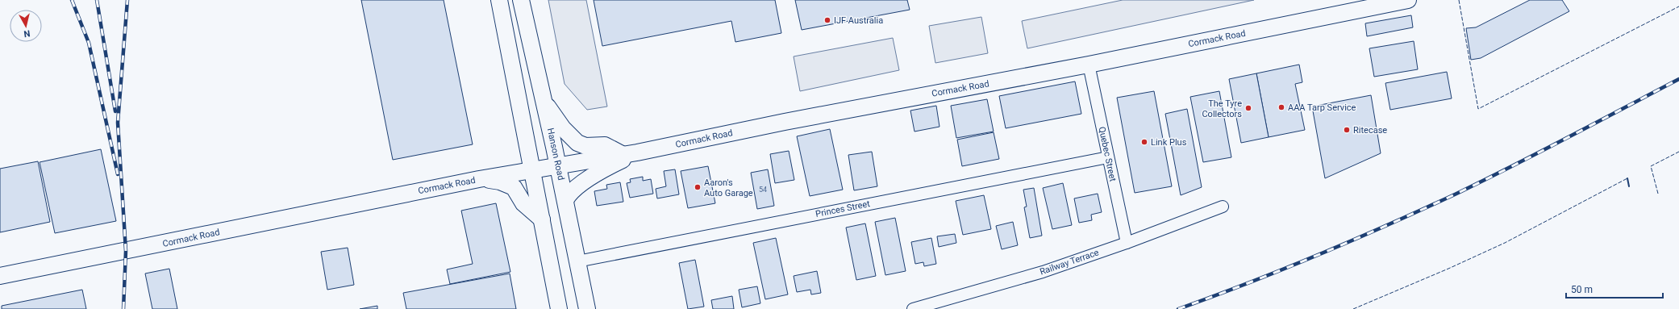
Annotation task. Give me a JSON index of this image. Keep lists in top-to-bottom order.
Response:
{
  "streets": {
    "street": [
      "Cormack Road",
      "Hanson Road",
      "Quebec Street",
      "Princes Street",
      "Railway Terrace"
    ]
  },
  "crossings": [
    ["Cormack Road", "Hanson Road"],
    ["Cormack Road", "Quebec Street"],
    ["Hanson Road", "Princes Street"],
    ["Quebec Street", "Princes Street"],
    ["Quebec Street", "Railway Terrace"]
  ],
  "places": [
    "IJF Australia",
    "AAA Tarp Service",
    "The Tyre Collectors",
    "Ritecase",
    "Link Plus",
    "Aaron's Auto Garage"
  ],
  "house_numbers": ["54"],
  "scale_bar": "50 m",
  "north": "bottom"
}
